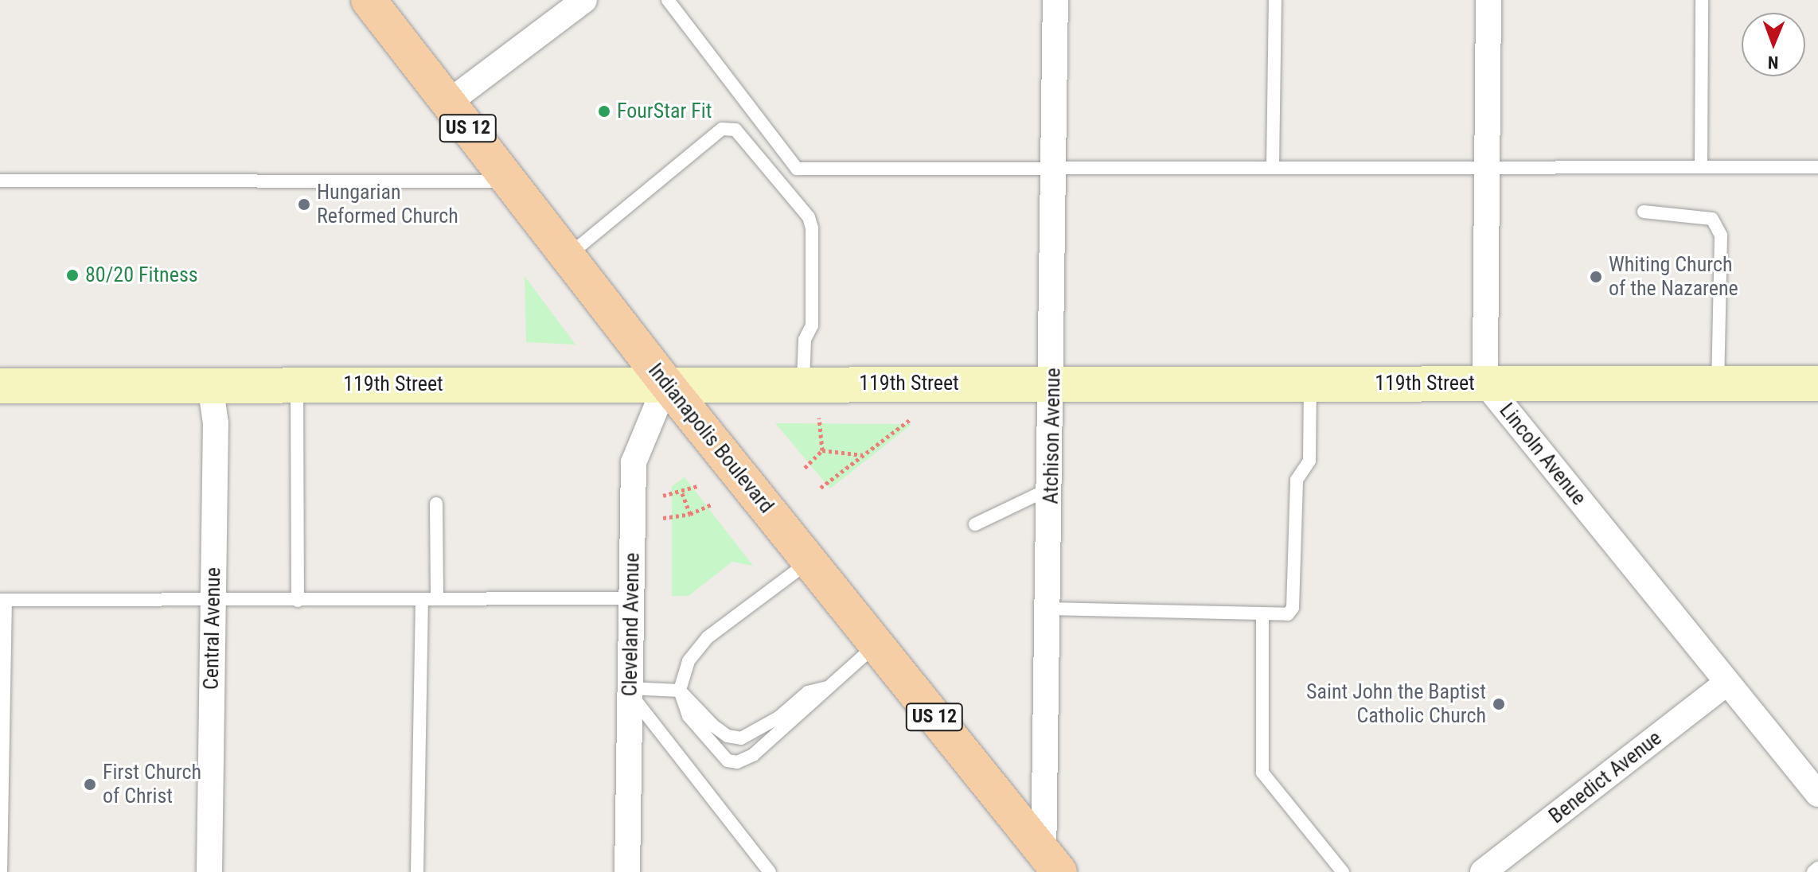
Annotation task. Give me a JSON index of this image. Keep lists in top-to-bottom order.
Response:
{
  "streets": {
    "main road": ["US 12", "Indianapolis Boulevard"],
    "street": [
      "119th Street",
      "Atchison Avenue",
      "Lincoln Avenue",
      "Cleveland Avenue",
      "Central Avenue",
      "Benedict Avenue"
    ]
  },
  "crossings": [
    ["119th Street", "Atchison Avenue"],
    ["119th Street", "Indianapolis Boulevard"],
    ["119th Street", "Lincoln Avenue"],
    ["119th Street", "Cleveland Avenue"],
    ["119th Street", "Central Avenue"],
    ["Atchison Avenue", "Indianapolis Boulevard"],
    ["Indianapolis Boulevard", "Cleveland Avenue"],
    ["Lincoln Avenue", "Benedict Avenue"]
  ],
  "places": [
    "FourStar Fit",
    "Hungarian Reformed Church",
    "80/20 Fitness",
    "Whiting Church of the Nazarene",
    "Saint John the Baptist Catholic Church",
    "First Church of Christ"
  ],
  "north": "bottom"
}
